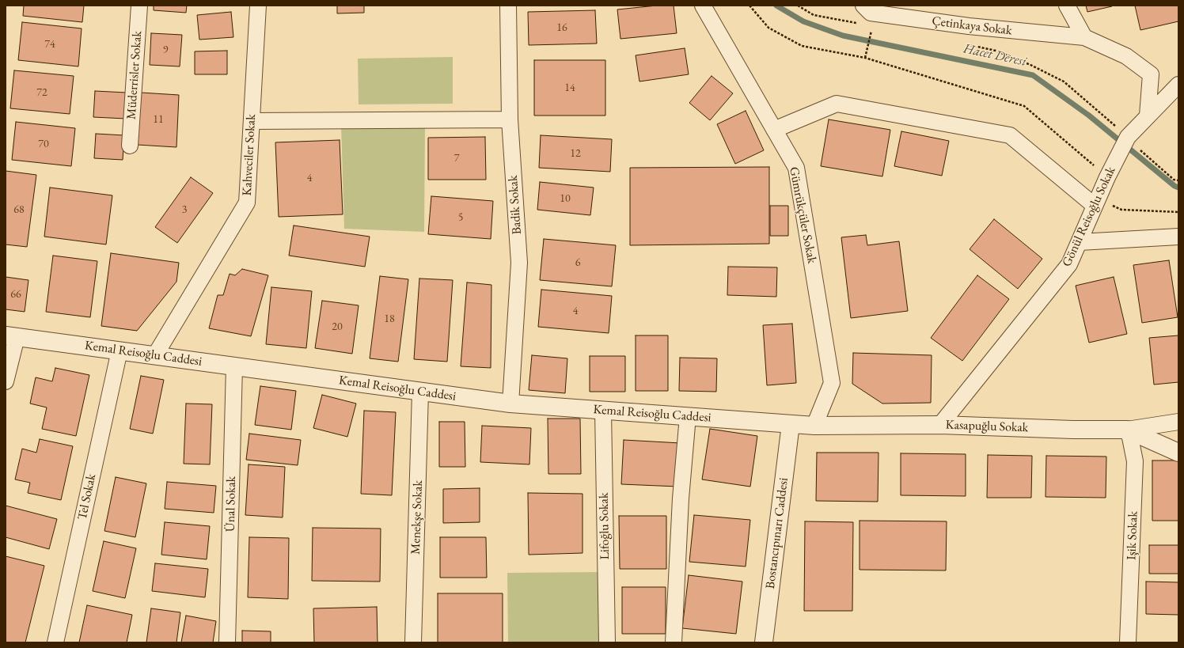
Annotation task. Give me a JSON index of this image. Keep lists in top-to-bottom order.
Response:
{
  "streets": {
    "street": [
      "Çetinkaya Sokak",
      "Müderrisler Sokak",
      "Kahveciler Sokak",
      "Badik Sokak",
      "Gümrükçüler Sokak",
      "Gönül Reisoğlu Sokak",
      "Kemal Reisoğlu Caddesi",
      "Kasapuğlu Sokak",
      "Tel Sokak",
      "Ünal Sokak",
      "Menekşe Sokak",
      "Lifoğlu Sokak",
      "Bostancıpınarı Caddesi",
      "Işik Sokak"
    ]
  },
  "crossings": [
    ["Çetinkaya Sokak", "Gönül Reisoğlu Sokak"],
    ["Kahveciler Sokak", "Kemal Reisoğlu Caddesi"],
    ["Badik Sokak", "Kemal Reisoğlu Caddesi"],
    ["Gümrükçüler Sokak", "Kasapuğlu Sokak"],
    ["Gönül Reisoğlu Sokak", "Kasapuğlu Sokak"],
    ["Kemal Reisoğlu Caddesi", "Kasapuğlu Sokak"],
    ["Kemal Reisoğlu Caddesi", "Tel Sokak"],
    ["Kemal Reisoğlu Caddesi", "Ünal Sokak"],
    ["Kemal Reisoğlu Caddesi", "Menekşe Sokak"],
    ["Kemal Reisoğlu Caddesi", "Lifoğlu Sokak"],
    ["Kemal Reisoğlu Caddesi", "Bostancıpınarı Caddesi"],
    ["Kasapuğlu Sokak", "Bostancıpınarı Caddesi"],
    ["Kasapuğlu Sokak", "Işik Sokak"]
  ],
  "water": ["Hacet Deresi"],
  "house_numbers": [
    "16",
    "74",
    "9",
    "14",
    "72",
    "11",
    "70",
    "12",
    "7",
    "4",
    "10",
    "68",
    "3",
    "5",
    "6",
    "66",
    "4",
    "18",
    "20"
  ]
}
